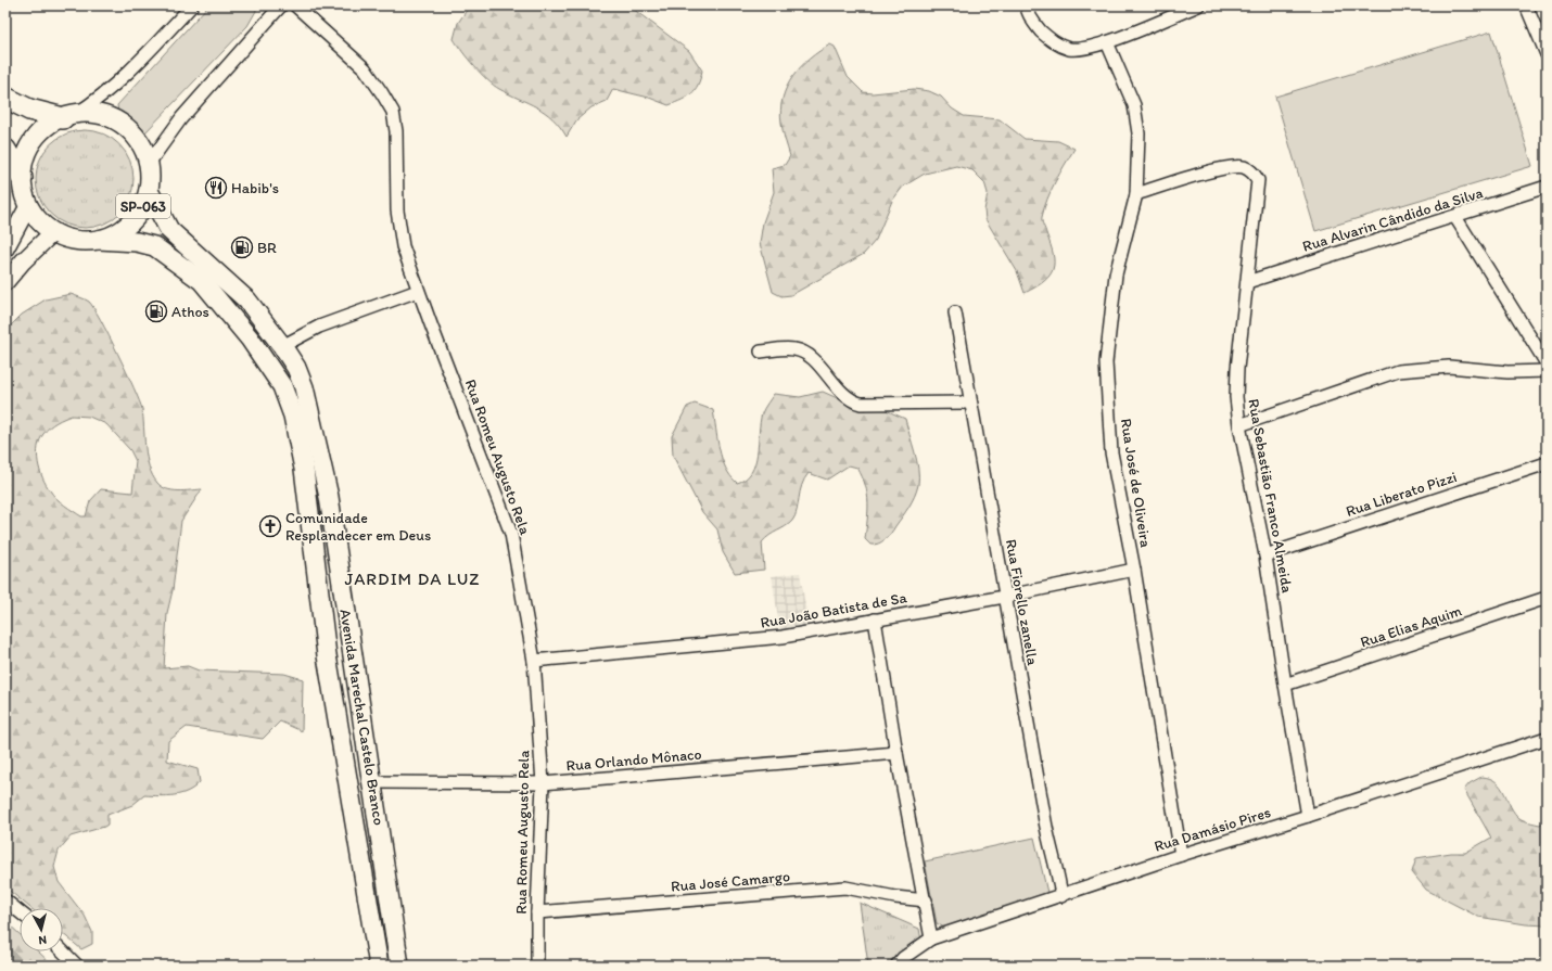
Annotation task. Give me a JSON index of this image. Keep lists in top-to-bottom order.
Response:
{
  "streets": {
    "highway": ["SP-063"],
    "main road": ["Avenida Marechal Castelo Branco"],
    "street": [
      "Rua Alvarin Cândido da Silva",
      "Rua Romeu Augusto Rela",
      "Rua José de Oliveira",
      "Rua Liberato Pizzi",
      "Rua Sebastião Franco Almeida",
      "Rua Fiorello zanella",
      "Rua João Batista de Sa",
      "Rua Elias Aquim",
      "Rua Orlando Mônaco",
      "Rua Damásio Pires",
      "Rua José Camargo"
    ]
  },
  "crossings": [
    ["SP-063", "Avenida Marechal Castelo Branco"],
    ["Rua Alvarin Cândido da Silva", "Rua Sebastião Franco Almeida"],
    ["Rua Romeu Augusto Rela", "Rua João Batista de Sa"],
    ["Rua Romeu Augusto Rela", "Rua Orlando Mônaco"],
    ["Rua Romeu Augusto Rela", "Rua José Camargo"],
    ["Rua José de Oliveira", "Rua Sebastião Franco Almeida"],
    ["Rua José de Oliveira", "Rua João Batista de Sa"],
    ["Rua José de Oliveira", "Rua Damásio Pires"],
    ["Rua Liberato Pizzi", "Rua Sebastião Franco Almeida"],
    ["Rua Sebastião Franco Almeida", "Rua Elias Aquim"],
    ["Rua Sebastião Franco Almeida", "Rua Damásio Pires"],
    ["Rua Fiorello zanella", "Rua João Batista de Sa"],
    ["Rua Fiorello zanella", "Rua Damásio Pires"],
    ["Avenida Marechal Castelo Branco", "Rua Orlando Mônaco"]
  ],
  "districts": ["JARDIM DA LUZ"],
  "places": {
    "restaurant": ["Habib's"],
    "fuel station": ["BR", "Athos"],
    "church": ["Comunidade Resplandecer em Deus"]
  },
  "north": "bottom"
}
